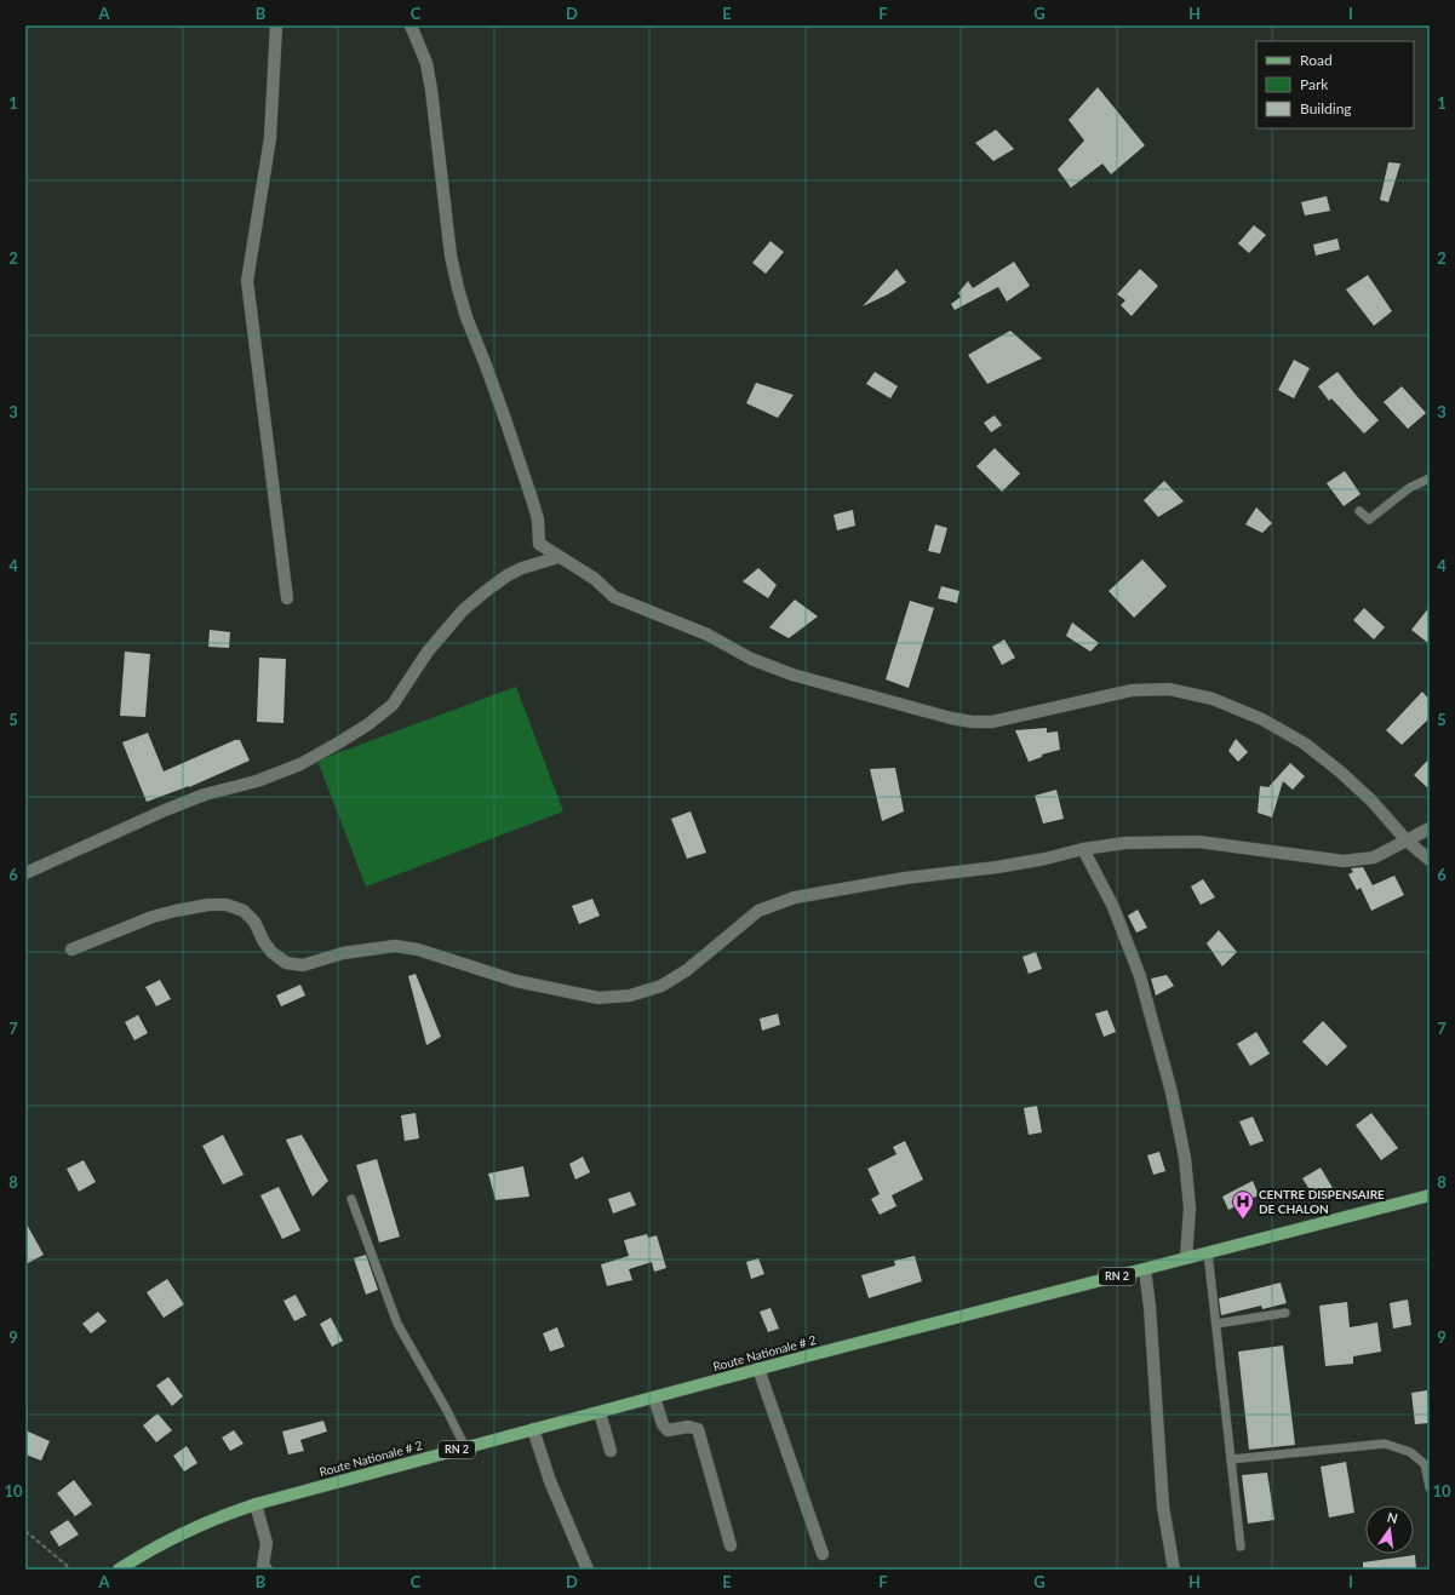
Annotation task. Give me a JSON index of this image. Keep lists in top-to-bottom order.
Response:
{
  "streets": {
    "main road": ["RN 2", "Route Nationale # 2"]
  },
  "places": {
    "hospital": ["CENTRE DISPENSAIRE DE CHALON"]
  },
  "legend": ["Road", "Park", "Building"],
  "north": "top",
  "grid": {
    "columns": [
      "A",
      "B",
      "C",
      "D",
      "E",
      "F",
      "G",
      "H",
      "I"
    ],
    "rows": [
      "1",
      "2",
      "3",
      "4",
      "5",
      "6",
      "7",
      "8",
      "9",
      "10"
    ]
  }
}
